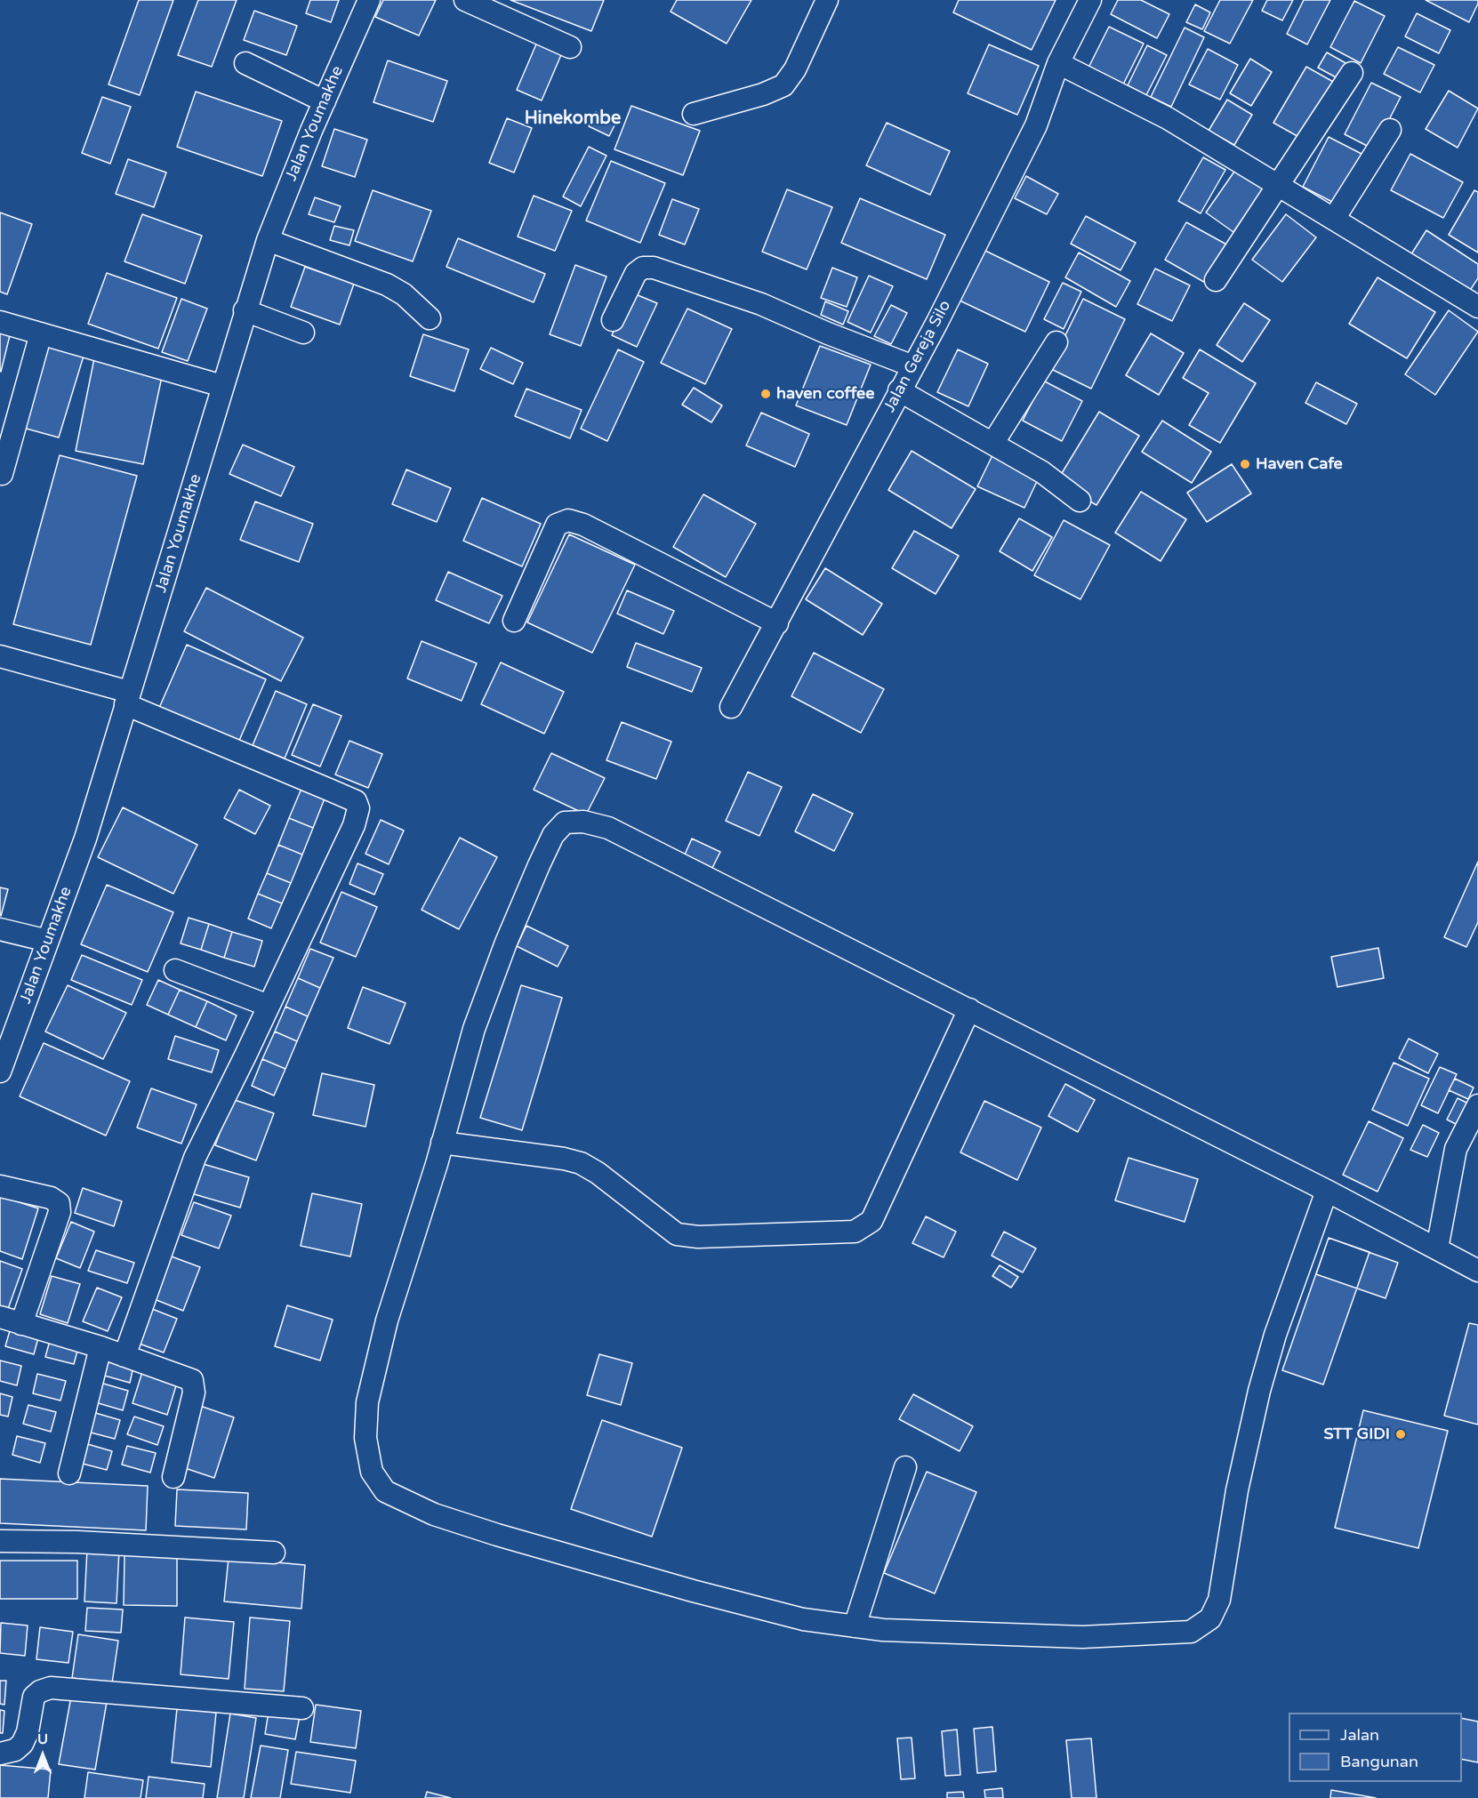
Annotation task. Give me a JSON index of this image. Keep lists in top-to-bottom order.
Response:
{
  "streets": {
    "street": ["Jalan Youmakhe", "Jalan Gereja Silo"]
  },
  "districts": ["Hinekombe"],
  "places": ["haven coffee", "Haven Cafe", "STT GIDI"],
  "legend": ["Jalan", "Bangunan"],
  "north": "top"
}
